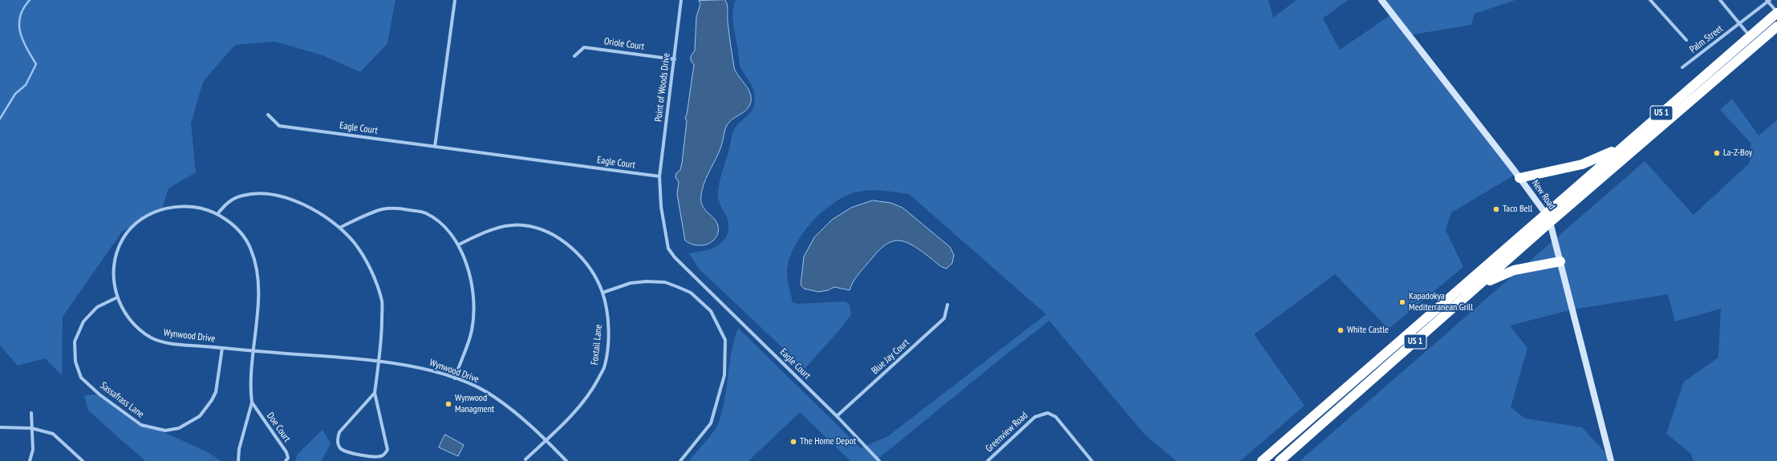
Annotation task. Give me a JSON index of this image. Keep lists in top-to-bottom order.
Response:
{
  "streets": {
    "highway": ["US 1"],
    "street": [
      "Palm Street",
      "Oriole Court",
      "Point of Woods Drive",
      "Eagle Court",
      "New Road",
      "Wynwood Drive",
      "Foxtail Lane",
      "Blue Jay Court",
      "Sassafrass Lane",
      "Doe Court",
      "Greenview Road"
    ]
  },
  "crossings": [
    ["Oriole Court", "Point of Woods Drive"],
    ["Point of Woods Drive", "Eagle Court"],
    ["US 1", "New Road"],
    ["Eagle Court", "Blue Jay Court"],
    ["Wynwood Drive", "Foxtail Lane"],
    ["Wynwood Drive", "Sassafrass Lane"],
    ["Wynwood Drive", "Doe Court"]
  ],
  "places": [
    "La-Z-Boy",
    "Taco Bell",
    "Kapadokya Mediterranean Grill",
    "White Castle",
    "Wynwood Managment",
    "The Home Depot"
  ]
}
